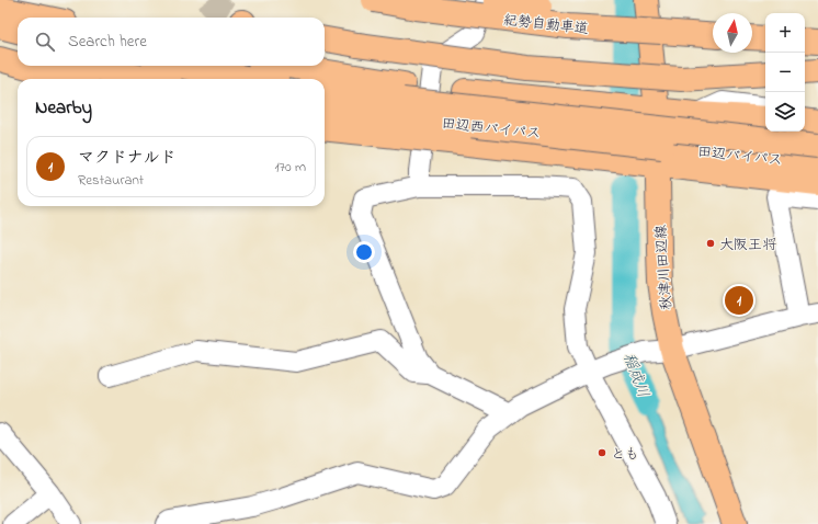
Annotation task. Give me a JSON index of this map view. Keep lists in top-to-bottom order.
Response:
{
  "streets": {
    "main road": [
      "紀勢自動車道",
      "田辺西バイパス",
      "田辺バイパス",
      "秋津川田辺線"
    ]
  },
  "crossings": [
    ["田辺西バイパス", "田辺バイパス"],
    ["田辺西バイパス", "秋津川田辺線"],
    ["田辺バイパス", "秋津川田辺線"]
  ],
  "water": ["稲成川"],
  "places": ["大阪王将", "とも"],
  "north": "top",
  "page": {
    "map_buttons": ["+", "−"],
    "search": "Search here",
    "heading": "Nearby",
    "list": [
      {
        "mark": "1",
        "name": "マクドナルド",
        "note": "Restaurant",
        "value": "170 m"
      }
    ],
    "pins": "1"
  }
}
